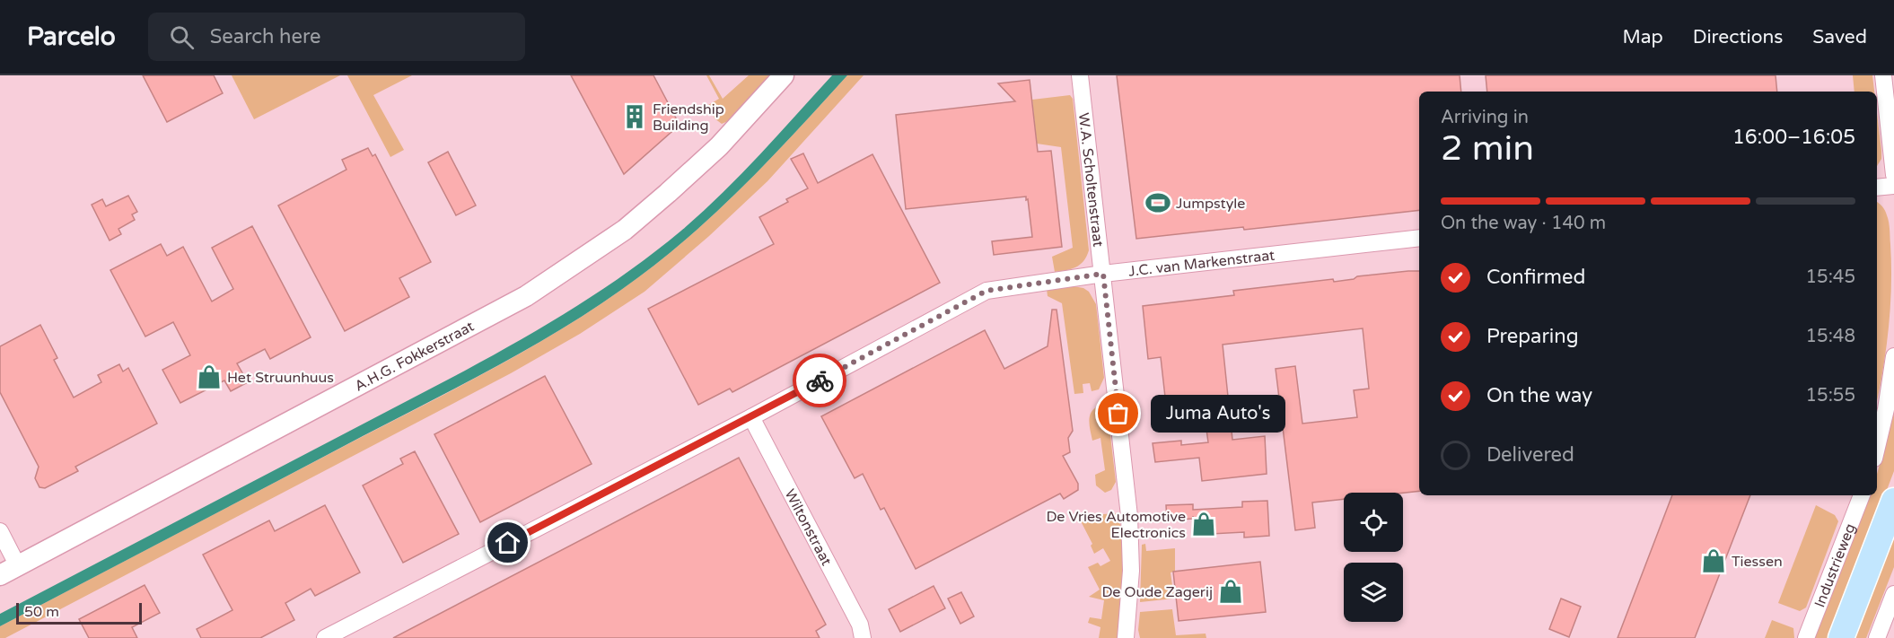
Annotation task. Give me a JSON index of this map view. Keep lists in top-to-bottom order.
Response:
{
  "streets": {
    "street": [
      "W.A. Scholtenstraat",
      "J.C. van Markenstraat",
      "A.H.G. Fokkerstraat",
      "Wiltonstraat",
      "Industrieweg"
    ]
  },
  "crossings": [
    ["W.A. Scholtenstraat", "J.C. van Markenstraat"],
    ["J.C. van Markenstraat", "Wiltonstraat"]
  ],
  "places": {
    "building": ["Friendship Building"],
    "sports": ["Jumpstyle"],
    "shop": [
      "Het Struunhuus",
      "De Vries Automotive Electronics",
      "Tiessen",
      "De Oude Zagerij"
    ],
    "other": ["Juma Auto's"]
  },
  "scale_bar": "50 m",
  "page": {
    "header": "Parcelo",
    "search": "Search here",
    "nav": ["Map", "Directions", "Saved"],
    "heading": ["2 min", "Arriving in", "16:00–16:05"],
    "bar": "On the way · 140 m",
    "list": [
      ["Confirmed", "15:45"],
      ["Preparing", "15:48"],
      ["On the way", "15:55"],
      "Delivered"
    ],
    "bubble": "Juma Auto's",
    "scale": "50 m"
  }
}
